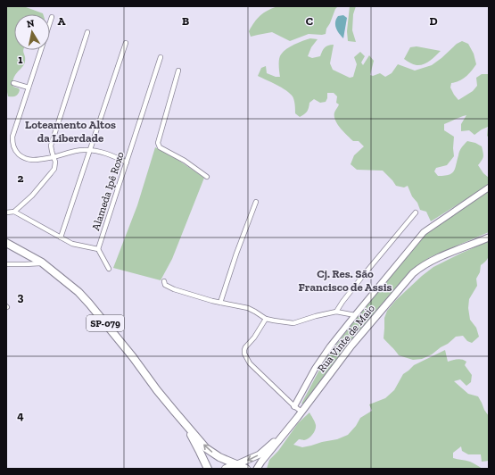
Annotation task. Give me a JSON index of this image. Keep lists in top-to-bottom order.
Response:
{
  "streets": {
    "highway": ["SP-079"],
    "main road": ["Rua Vinte de Maio"],
    "street": ["Alameda Ipê Roxo"]
  },
  "crossings": [
    ["SP-079", "Rua Vinte de Maio"]
  ],
  "districts": ["Loteamento Altos da Liberdade", "Cj. Res. São Francisco de Assis"],
  "north": "top",
  "grid": {
    "columns": [
      "A",
      "B",
      "C",
      "D"
    ],
    "rows": [
      "1",
      "2",
      "3",
      "4"
    ]
  }
}
